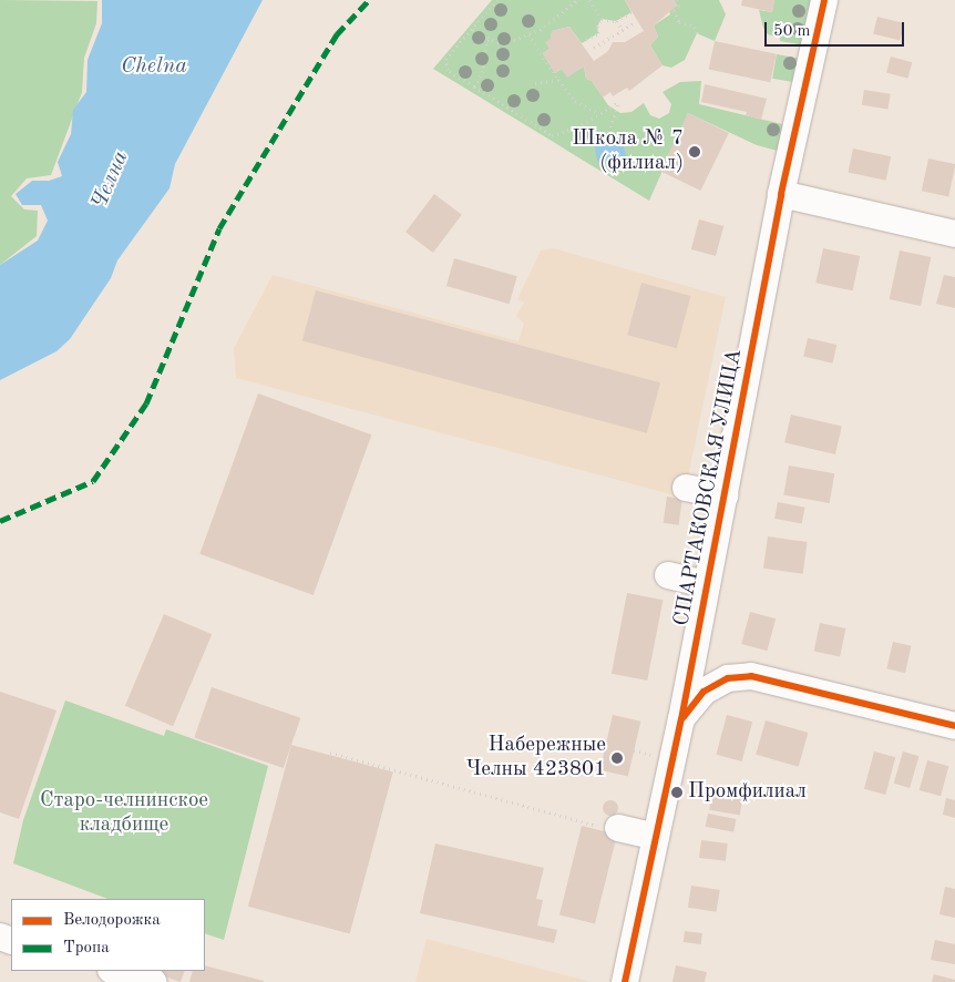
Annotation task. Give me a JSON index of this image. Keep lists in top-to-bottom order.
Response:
{
  "streets": {
    "street": ["СПАРТАКОВСКАЯ УЛИЦА"]
  },
  "water": ["Chelna", "Челна"],
  "parks": ["Старо-челнинское кладбище"],
  "places": ["Школа № 7 (филиал)", "Набережные Челны 423801", "Промфилиал"],
  "legend": ["Велодорожка", "Тропа"],
  "scale_bar": "50 m"
}
